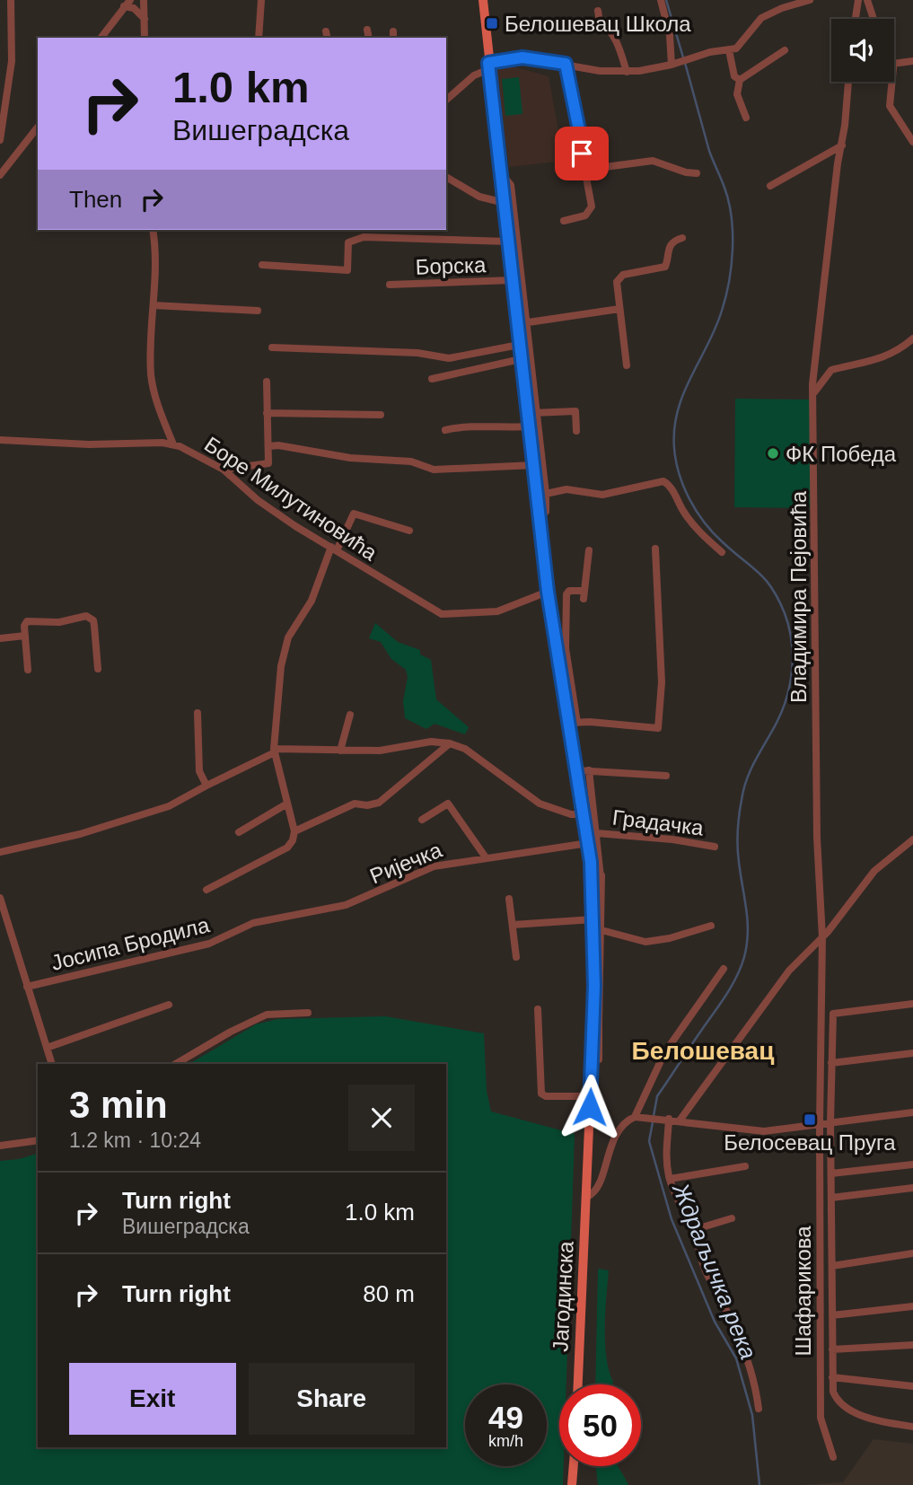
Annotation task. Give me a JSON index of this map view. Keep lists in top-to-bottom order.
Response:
{
  "streets": {
    "main road": ["Јагодинска"],
    "street": [
      "Борска",
      "Боре Милутиновића",
      "Владимира Пејовића",
      "Градачка",
      "Ријечка",
      "Јосипа Бродила",
      "Шафарикова"
    ]
  },
  "crossings": [
    ["Борска", "Јагодинска"],
    ["Боре Милутиновића", "Јагодинска"],
    ["Владимира Пејовића", "Шафарикова"],
    ["Ријечка", "Јосипа Бродила"],
    ["Ријечка", "Јагодинска"]
  ],
  "districts": ["Белошевац"],
  "water": ["Ждраљичка река"],
  "places": {
    "transit": ["Белошевац Школа", "Белосевац Пруга"],
    "other": ["ФК Победа"]
  },
  "page": {
    "turn": ["1.0 km", "Вишеградска"],
    "then": "Then",
    "heading": ["3 min", "1.2 km · 10:24"],
    "list": [
      {
        "name": "Turn right",
        "note": "Вишеградска",
        "value": "1.0 km"
      },
      {
        "name": "Turn right",
        "value": "80 m"
      }
    ],
    "buttons": ["Exit", "Share"],
    "speed": "49 km/h",
    "limit": "50"
  }
}
